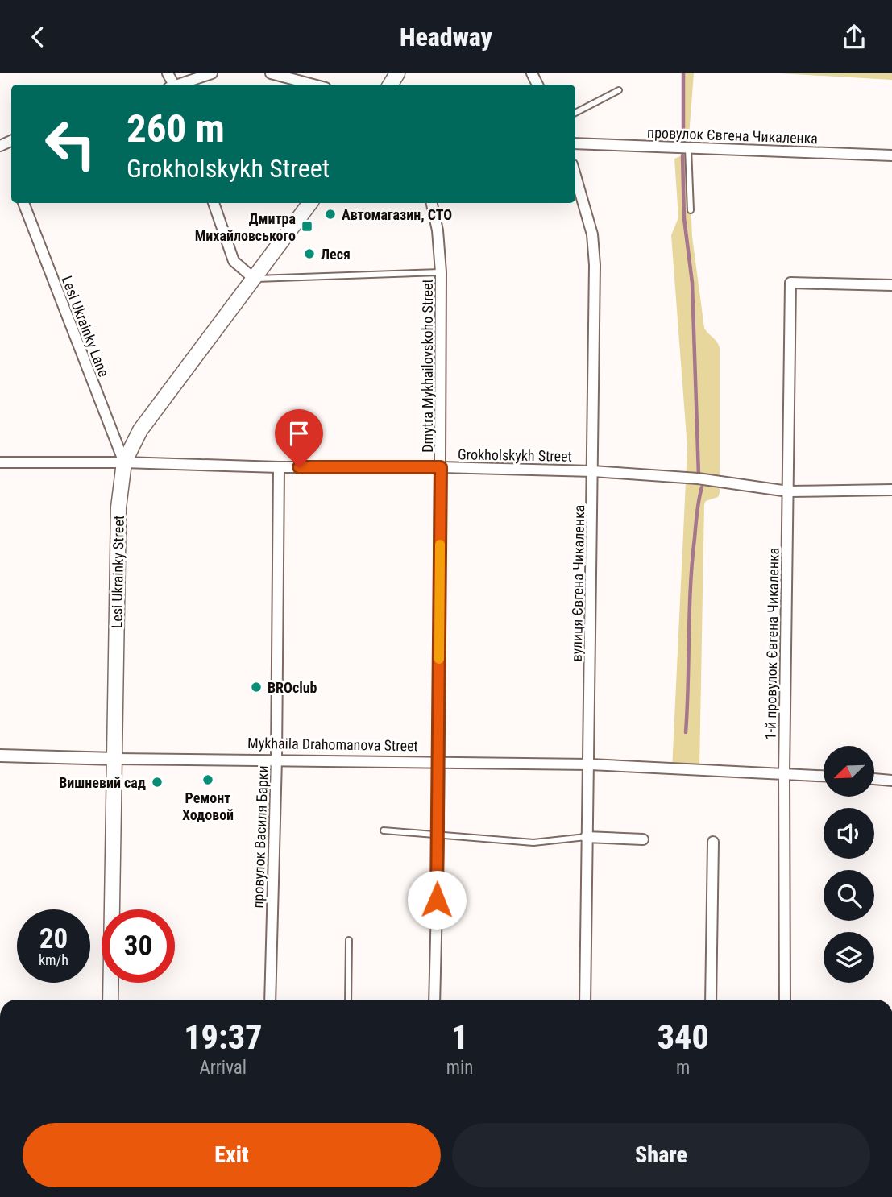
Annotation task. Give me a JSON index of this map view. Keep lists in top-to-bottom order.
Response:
{
  "streets": {
    "main road": ["Lesi Ukrainky Street"],
    "street": [
      "провулок Євгена Чикаленка",
      "Lesi Ukrainky Lane",
      "Dmytra Mykhailovskoho Street",
      "Grokholskykh Street",
      "вулиця Євгена Чикаленка",
      "1-й провулок Євгена Чикаленка",
      "Mykhaila Drahomanova Street",
      "провулок Василя Барки"
    ]
  },
  "crossings": [
    ["Lesi Ukrainky Lane", "Grokholskykh Street"],
    ["Lesi Ukrainky Lane", "Lesi Ukrainky Street"],
    ["Dmytra Mykhailovskoho Street", "Grokholskykh Street"],
    ["Dmytra Mykhailovskoho Street", "Mykhaila Drahomanova Street"],
    ["Grokholskykh Street", "Lesi Ukrainky Street"],
    ["Grokholskykh Street", "вулиця Євгена Чикаленка"],
    ["Grokholskykh Street", "1-й провулок Євгена Чикаленка"],
    ["Grokholskykh Street", "провулок Василя Барки"],
    ["Lesi Ukrainky Street", "Mykhaila Drahomanova Street"],
    ["вулиця Євгена Чикаленка", "Mykhaila Drahomanova Street"],
    ["1-й провулок Євгена Чикаленка", "Mykhaila Drahomanova Street"],
    ["Mykhaila Drahomanova Street", "провулок Василя Барки"]
  ],
  "places": {
    "other": [
      "Автомагазин, СТО",
      "Леся",
      "BROclub",
      "Ремонт Ходовой",
      "Вишневий сад"
    ],
    "transit": ["Дмитра Михайловського"]
  },
  "north": "bottom left",
  "page": {
    "header": "Headway",
    "turn": ["260 m", "Grokholskykh Street"],
    "speed": "20 km/h",
    "limit": "30",
    "eta": [
      "19:37",
      "Arrival",
      "1",
      "min",
      "340",
      "m"
    ],
    "buttons": ["Exit", "Share"]
  }
}
